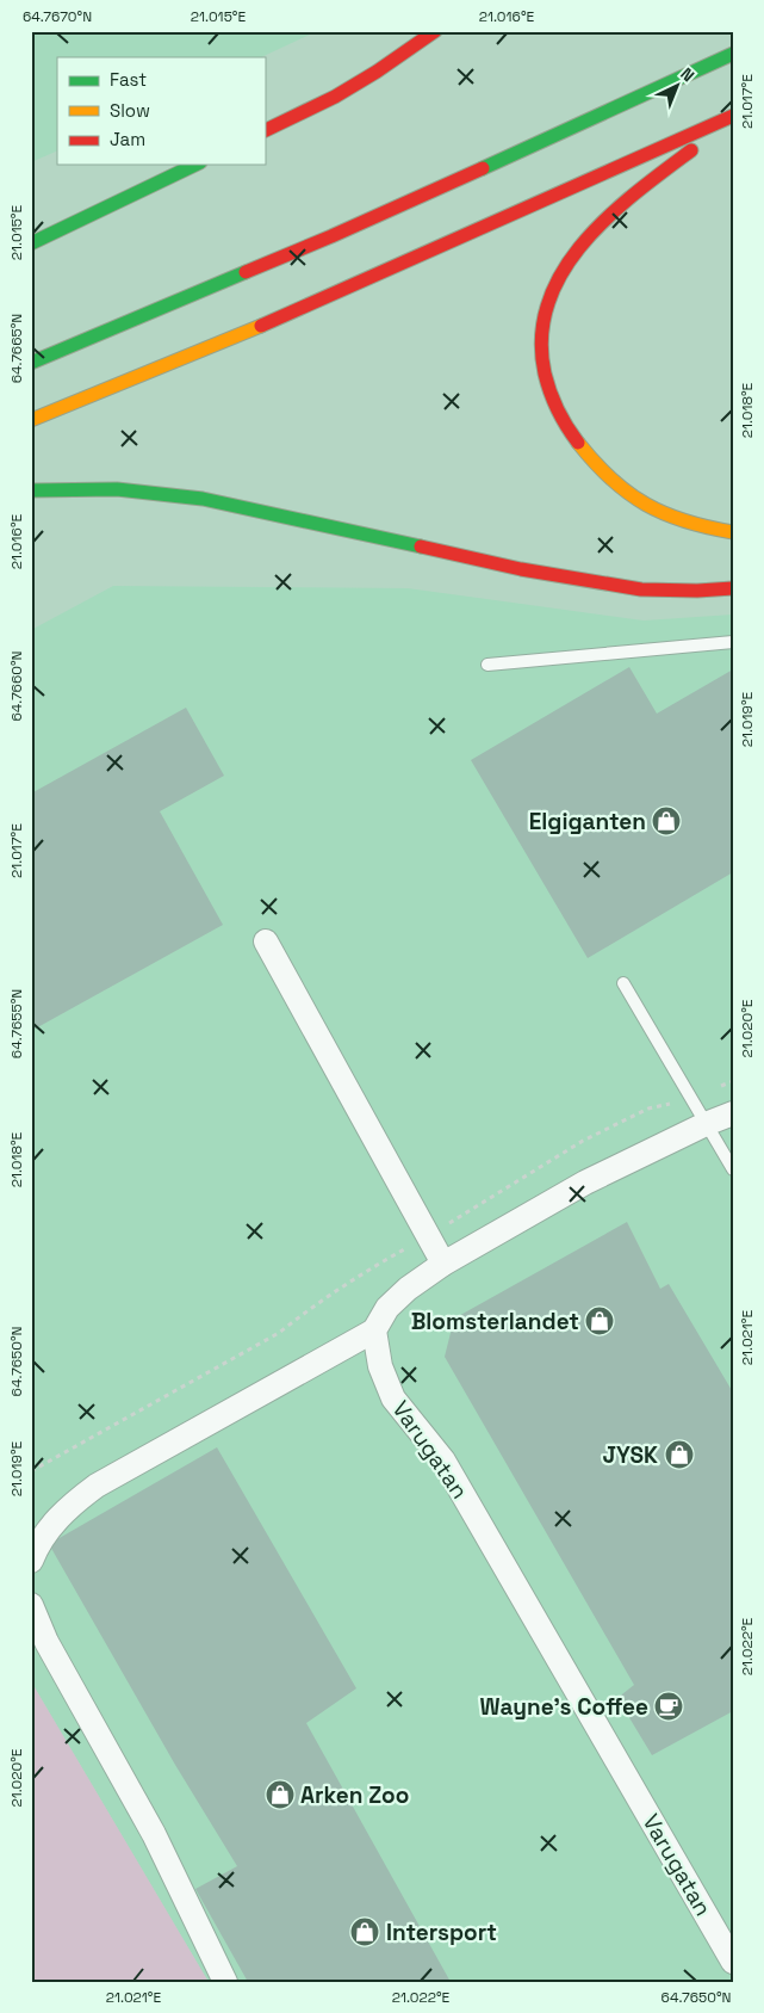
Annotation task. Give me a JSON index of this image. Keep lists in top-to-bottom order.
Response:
{
  "streets": {
    "street": ["Varugatan"]
  },
  "places": {
    "shop": [
      "Elgiganten",
      "Blomsterlandet",
      "JYSK",
      "Arken Zoo",
      "Intersport"
    ],
    "cafe": ["Wayne's Coffee"]
  },
  "legend": ["Fast", "Slow", "Jam"],
  "north": "top right",
  "coordinates": [
    "64.7670°N",
    "21.015°E",
    "21.016°E",
    "21.017°E",
    "64.7665°N",
    "21.018°E",
    "64.7660°N",
    "21.019°E",
    "64.7655°N",
    "21.020°E",
    "21.021°E",
    "64.7650°N",
    "21.022°E"
  ]
}
